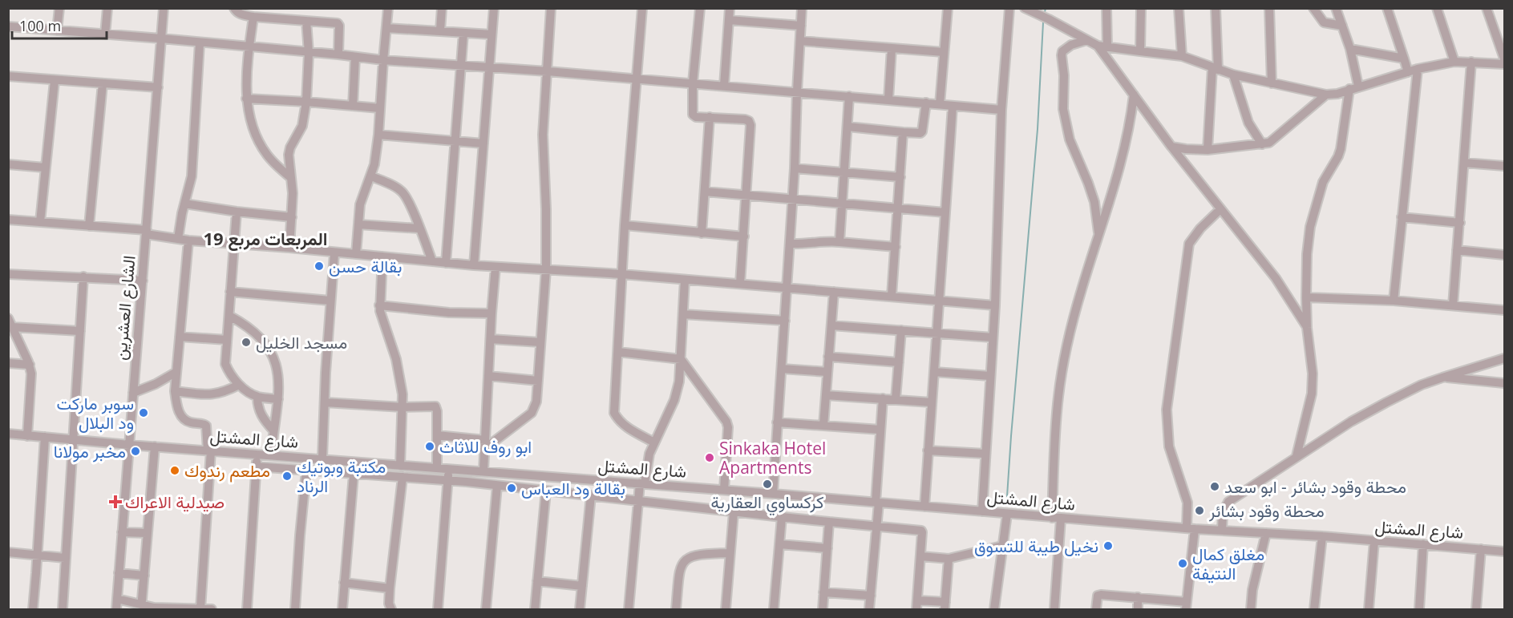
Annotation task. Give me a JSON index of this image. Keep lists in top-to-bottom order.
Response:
{
  "streets": {
    "street": ["الشارع العشرين", "شارع المشتل"]
  },
  "crossings": [
    ["الشارع العشرين", "شارع المشتل"]
  ],
  "districts": ["المربعات مربع 19"],
  "places": {
    "other": [
      "بقالة حسن",
      "مسجد الخليل",
      "سوبر ماركت ود البلال",
      "ابو روف للاثاث",
      "مخبر مولانا",
      "Sinkaka Hotel Apartments",
      "مطعم رندوك",
      "مكتبة وبوتيك الرناد",
      "كركساوي العقارية",
      "محطة وقود بشائر - ابو سعد",
      "بقالة ود العباس",
      "محطة وقود بشائر",
      "نخيل طيبة للتسوق",
      "مغلق كمال النتيفة"
    ],
    "health": ["صيدلية الاعراك"]
  },
  "scale_bar": "100 m"
}
